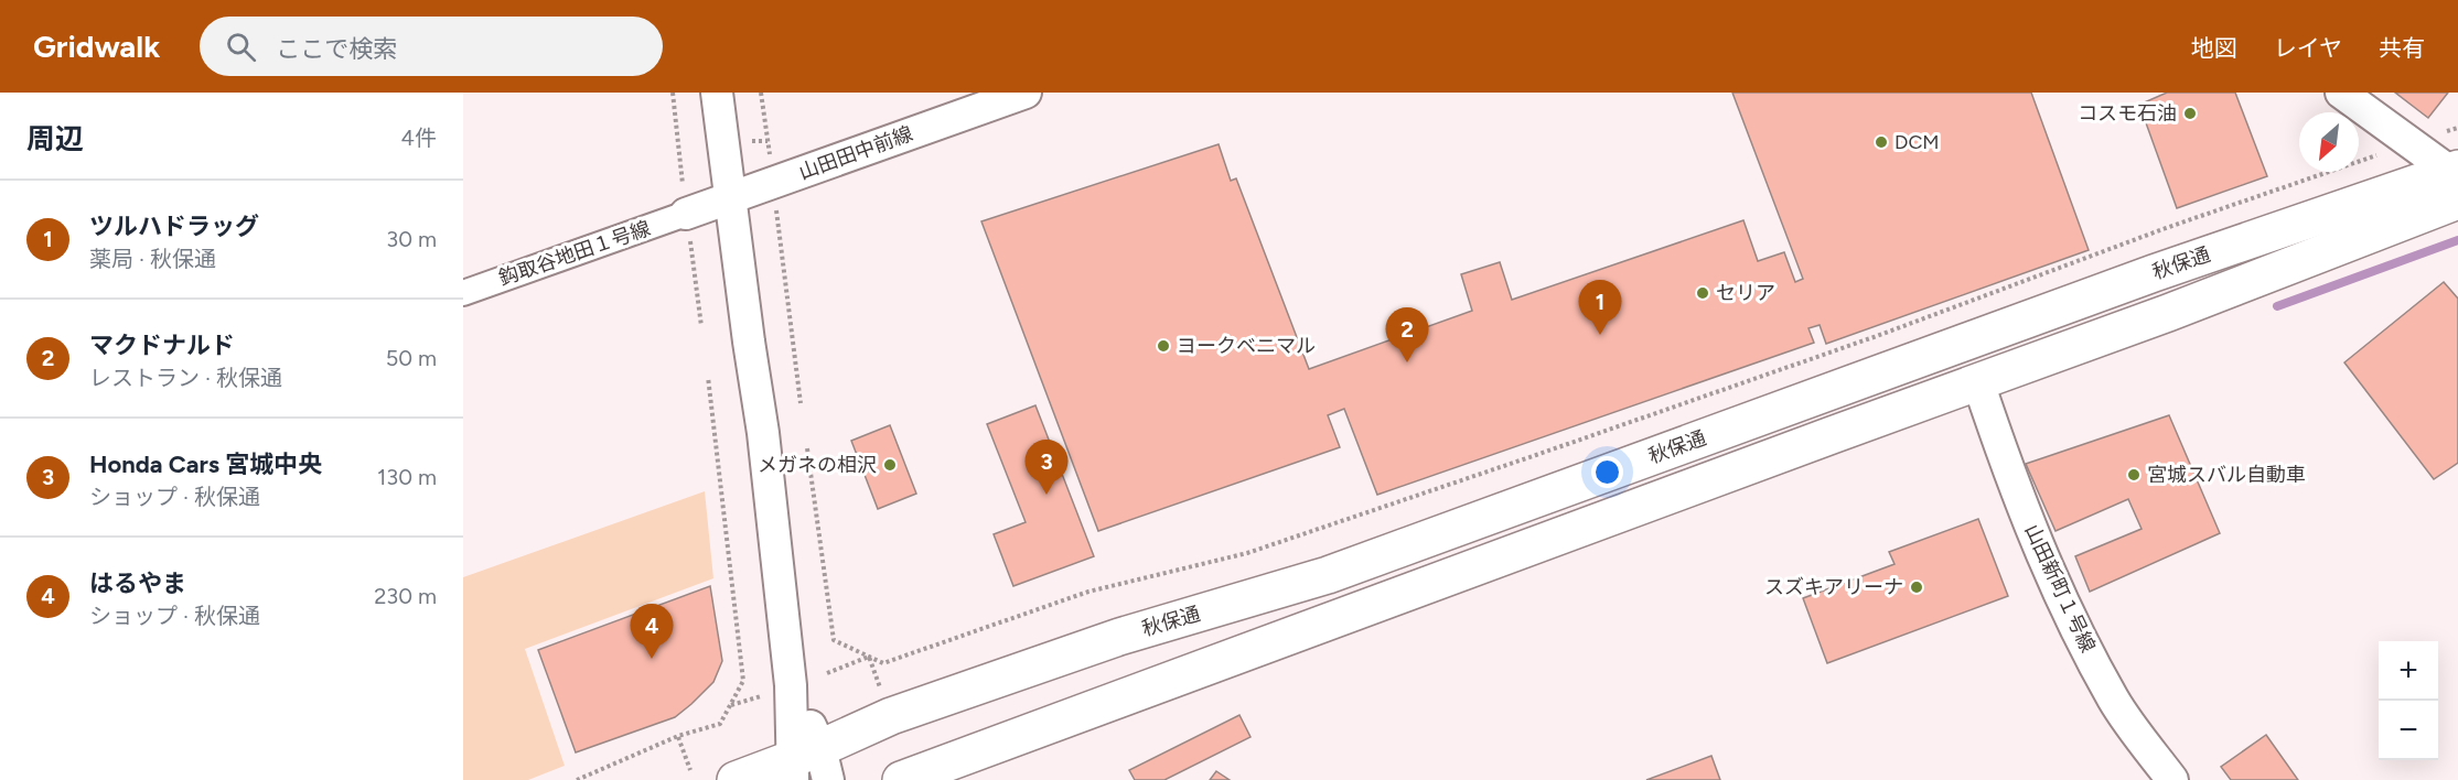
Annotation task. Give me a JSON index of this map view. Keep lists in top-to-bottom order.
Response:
{
  "streets": {
    "highway": ["秋保通"],
    "street": ["山田田中前線", "鈎取谷地田１号線", "山田新町１号線"]
  },
  "crossings": [
    ["山田田中前線", "鈎取谷地田１号線"],
    ["秋保通", "山田新町１号線"]
  ],
  "places": [
    "コスモ石油",
    "DCM",
    "セリア",
    "ヨークベニマル",
    "メガネの相沢",
    "宮城スバル自動車",
    "スズキアリーナ"
  ],
  "north": "bottom left",
  "page": {
    "header": "Gridwalk",
    "search": "ここで検索",
    "nav": ["地図", "レイヤ", "共有"],
    "heading": ["周辺", "4件"],
    "list": [
      {
        "mark": "1",
        "name": "ツルハドラッグ",
        "note": "薬局 · 秋保通",
        "value": "30 m"
      },
      {
        "mark": "2",
        "name": "マクドナルド",
        "note": "レストラン · 秋保通",
        "value": "50 m"
      },
      {
        "mark": "3",
        "name": "Honda Cars 宮城中央",
        "note": "ショップ · 秋保通",
        "value": "130 m"
      },
      {
        "mark": "4",
        "name": "はるやま",
        "note": "ショップ · 秋保通",
        "value": "230 m"
      }
    ],
    "pins": [
      "1",
      "2",
      "3",
      "4"
    ],
    "map_buttons": ["+", "−"]
  }
}
